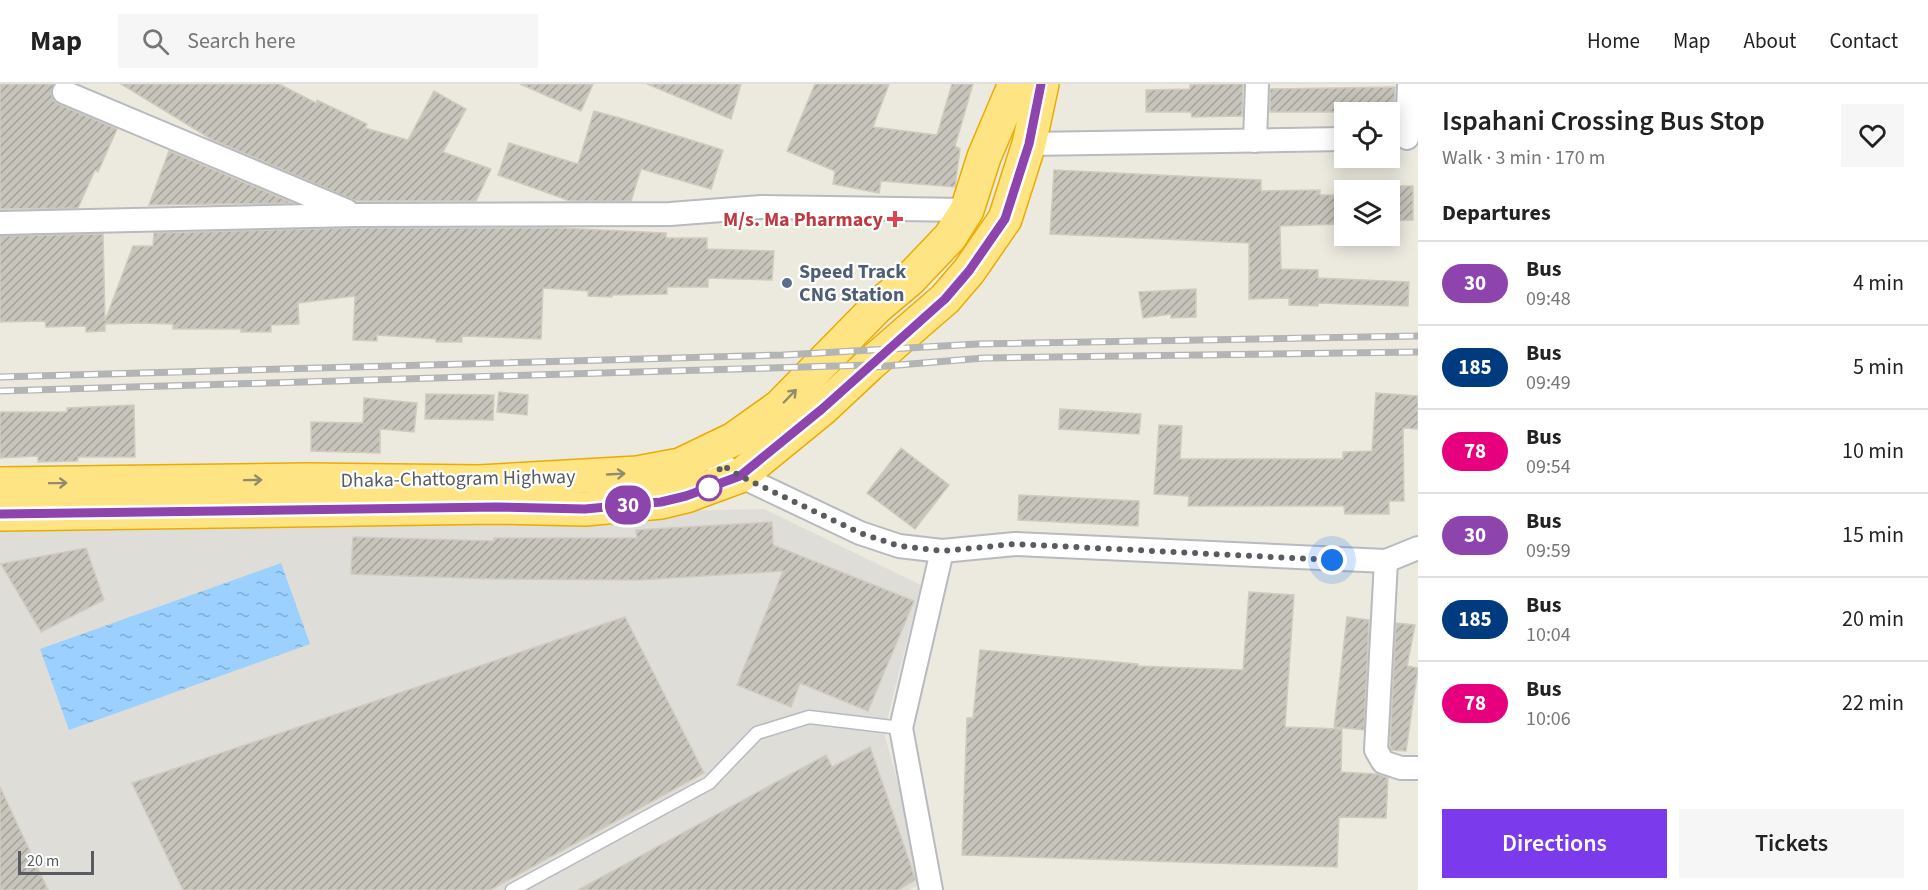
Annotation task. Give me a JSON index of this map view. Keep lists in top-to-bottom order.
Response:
{
  "streets": {
    "highway": ["Dhaka-Chattogram Highway"]
  },
  "places": {
    "health": ["M/s. Ma Pharmacy"],
    "other": ["Speed Track CNG Station"]
  },
  "lines": ["bus line 30"],
  "scale_bar": "20 m",
  "page": {
    "header": "Map",
    "search": "Search here",
    "nav": [
      "Home",
      "Map",
      "About",
      "Contact"
    ],
    "on_map": "30",
    "heading": [
      ["Ispahani Crossing Bus Stop", "Walk · 3 min · 170 m"],
      "Departures"
    ],
    "list": [
      {
        "mark": "30",
        "name": "Bus",
        "note": "09:48",
        "value": "4 min"
      },
      {
        "mark": "185",
        "name": "Bus",
        "note": "09:49",
        "value": "5 min"
      },
      {
        "mark": "78",
        "name": "Bus",
        "note": "09:54",
        "value": "10 min"
      },
      {
        "mark": "30",
        "name": "Bus",
        "note": "09:59",
        "value": "15 min"
      },
      {
        "mark": "185",
        "name": "Bus",
        "note": "10:04",
        "value": "20 min"
      },
      {
        "mark": "78",
        "name": "Bus",
        "note": "10:06",
        "value": "22 min"
      }
    ],
    "buttons": ["Directions", "Tickets"],
    "scale": "20 m"
  }
}
